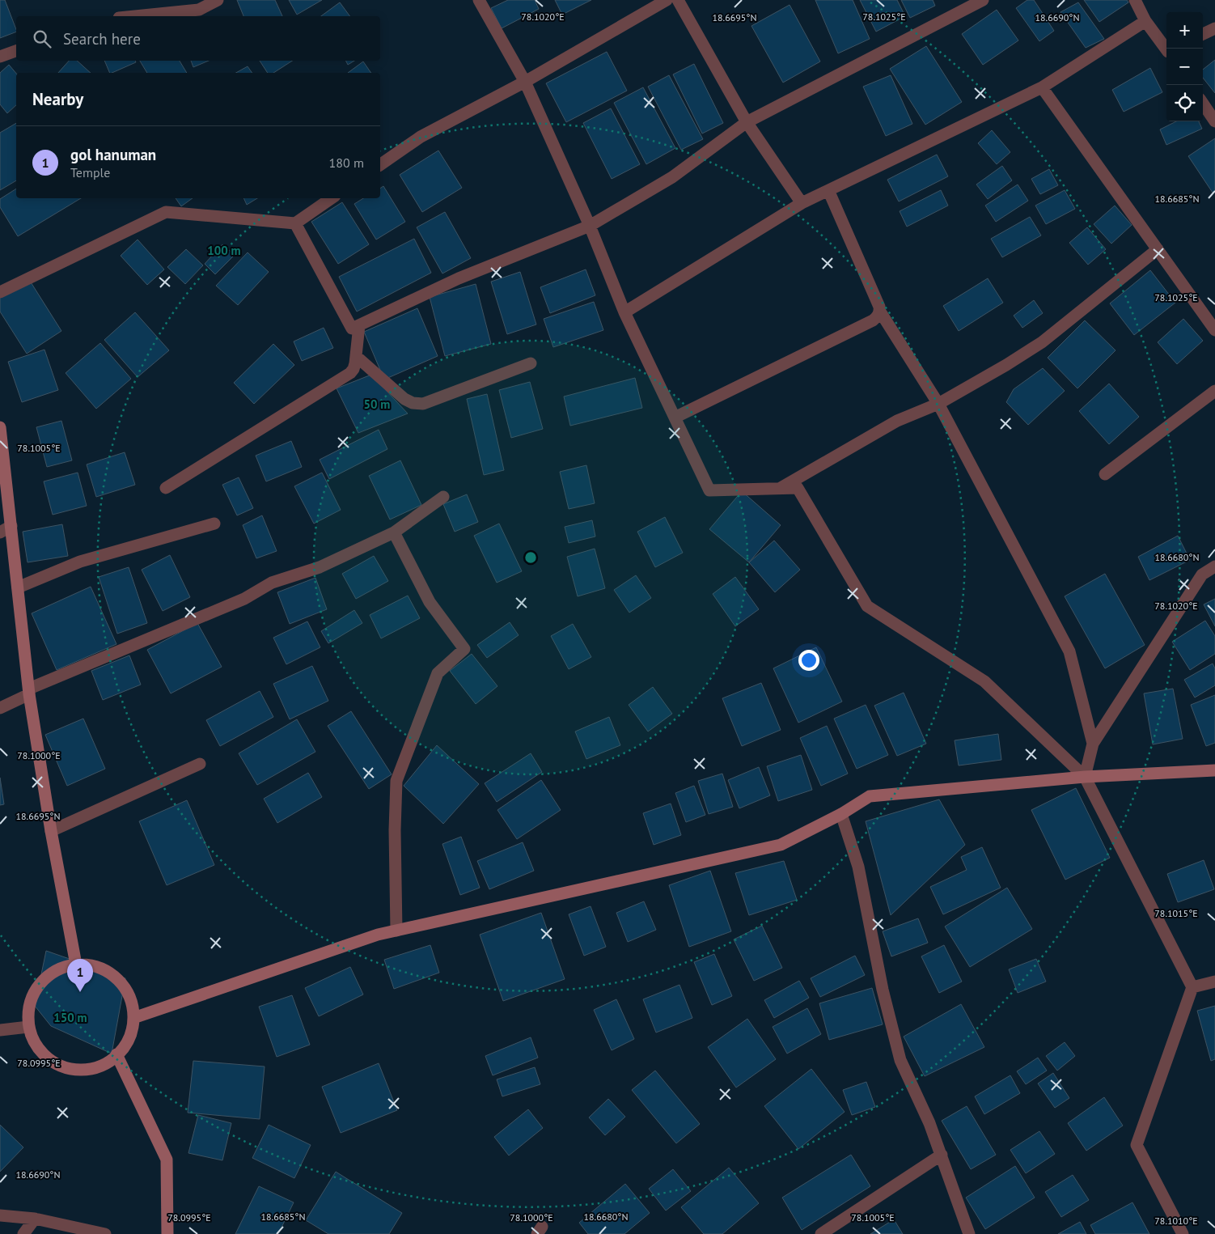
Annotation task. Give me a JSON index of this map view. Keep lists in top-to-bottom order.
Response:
{
  "page": {
    "map_buttons": ["+", "−"],
    "search": "Search here",
    "heading": "Nearby",
    "list": [
      {
        "mark": "1",
        "name": "gol hanuman",
        "note": "Temple",
        "value": "180 m"
      }
    ],
    "pins": "1"
  },
  "coordinates": [
    "78.1020°E",
    "78.1025°E",
    "18.6695°N",
    "18.6690°N",
    "18.6685°N",
    "78.1005°E",
    "18.6680°N",
    "78.1000°E",
    "78.1015°E",
    "78.0995°E",
    "78.1010°E"
  ],
  "rings": ["100 m", "50 m", "150 m"]
}
